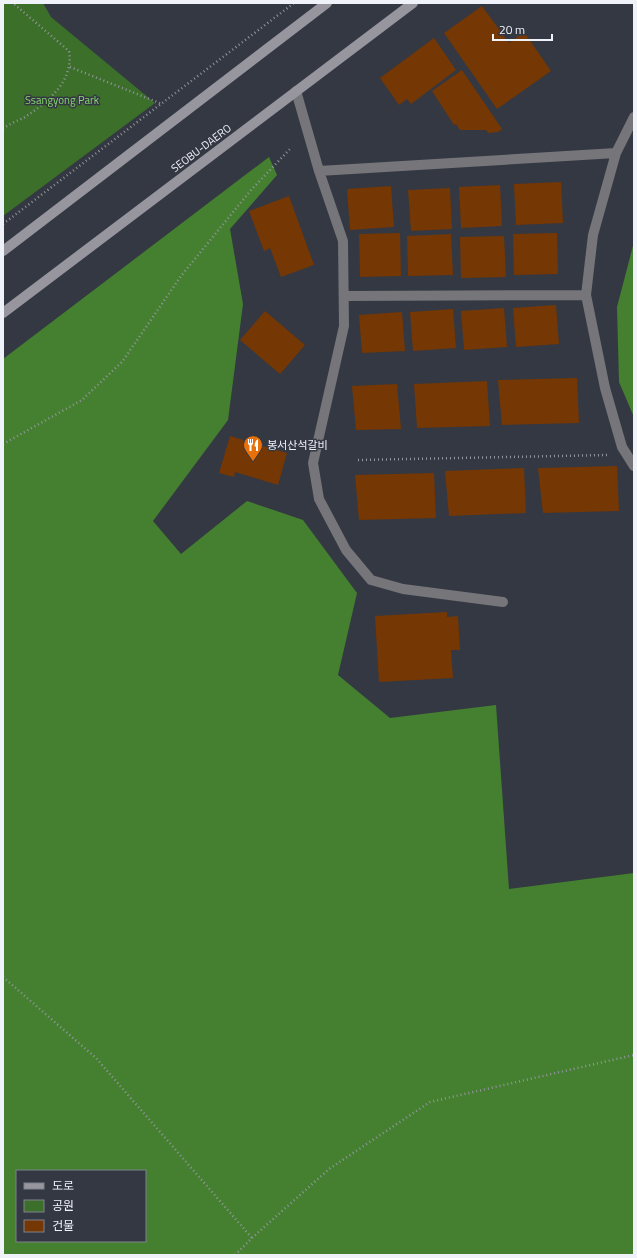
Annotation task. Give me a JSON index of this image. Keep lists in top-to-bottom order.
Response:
{
  "streets": {
    "main road": ["SEOBU-DAERO"]
  },
  "parks": ["Ssangyong Park"],
  "places": {
    "restaurant": ["봉서산석갈비"]
  },
  "legend": ["도로", "공원", "건물"],
  "scale_bar": "20 m"
}
